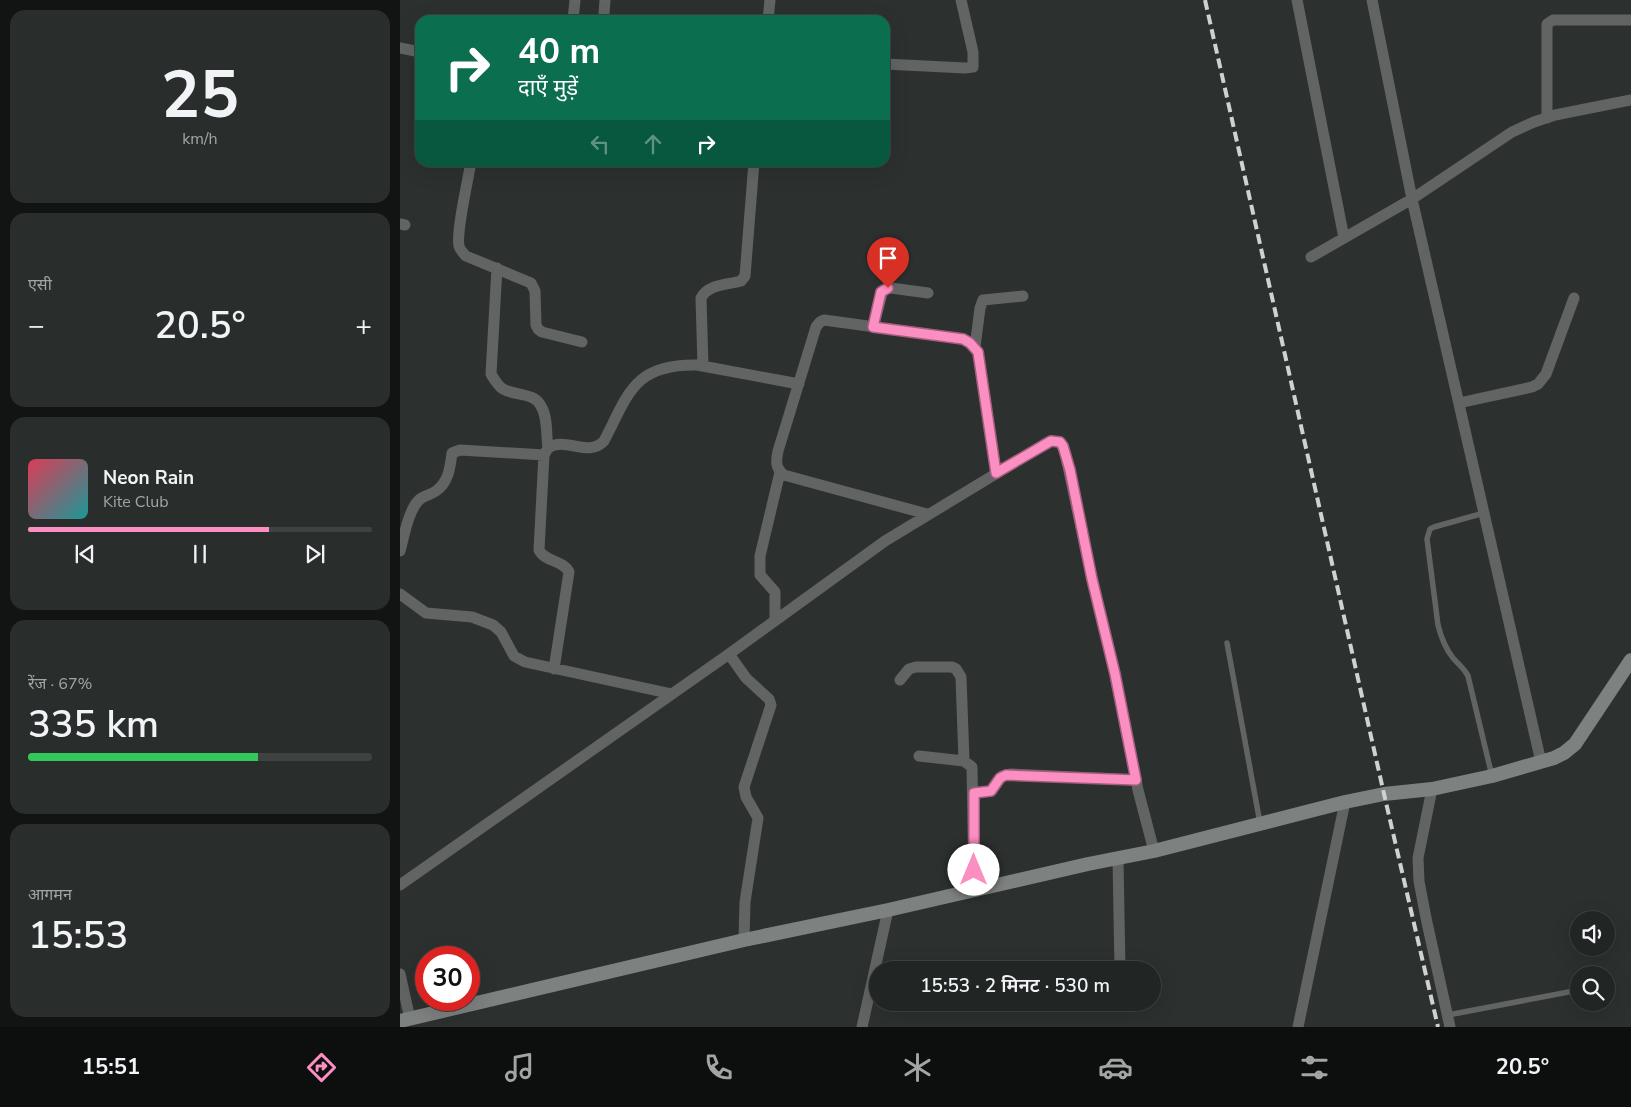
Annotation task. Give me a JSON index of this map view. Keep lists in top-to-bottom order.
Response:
{
  "page": {
    "tile": [
      ["25", "km/h"],
      "एसी",
      ["रेंज · 67%", "335 km"],
      ["आगमन", "15:53"]
    ],
    "turn": ["40 m", "दाएँ मुड़ें"],
    "heat": ["−", "20.5°", "+"],
    "song": ["Neon Rain", "Kite Club"],
    "limit": "30",
    "trip": "15:53 · 2 मिनट · 530 m",
    "tabs": ["15:51", "20.5°"]
  }
}
